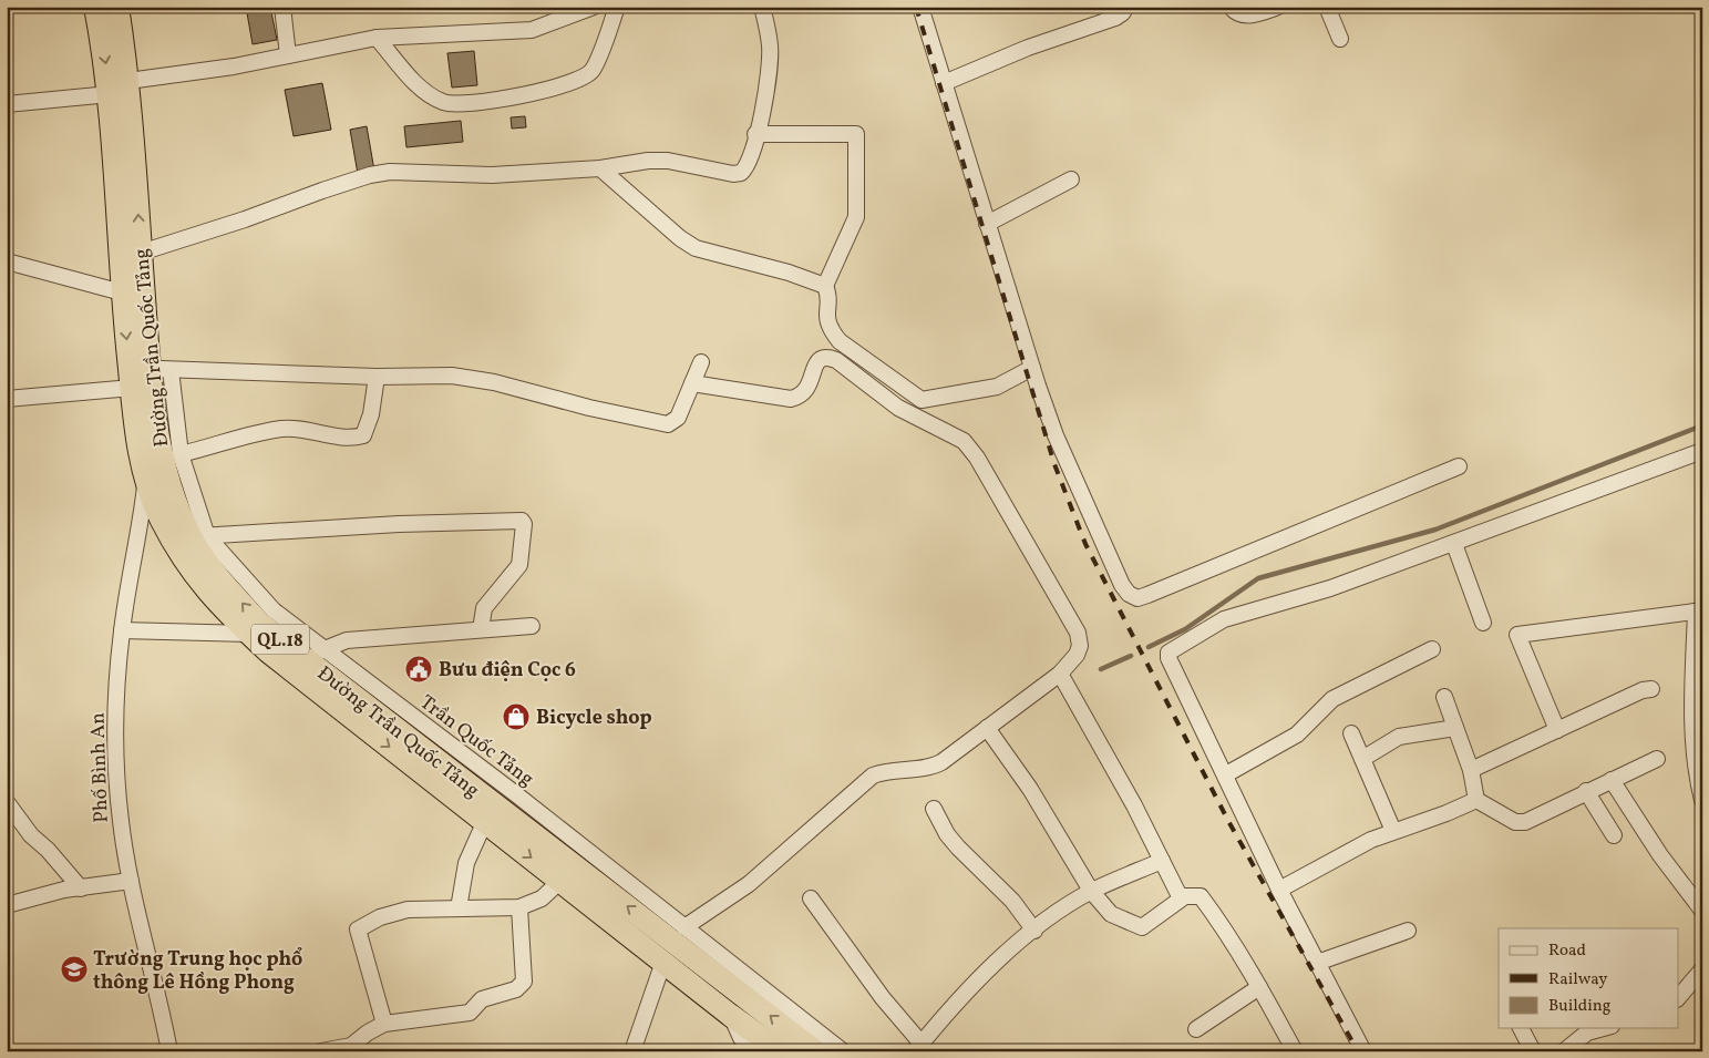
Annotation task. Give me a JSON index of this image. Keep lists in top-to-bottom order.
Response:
{
  "streets": {
    "highway": ["Đường Trần Quốc Tảng", "QL.18"],
    "street": ["Trần Quốc Tảng", "Phố Bình An"]
  },
  "crossings": [
    ["Đường Trần Quốc Tảng", "Trần Quốc Tảng"],
    ["Đường Trần Quốc Tảng", "Phố Bình An"]
  ],
  "places": {
    "public building": ["Bưu điện Cọc 6"],
    "shop": ["Bicycle shop"],
    "school or university": ["Trường Trung học phổ thông Lê Hồng Phong"]
  },
  "legend": ["Road", "Railway", "Building"]
}
